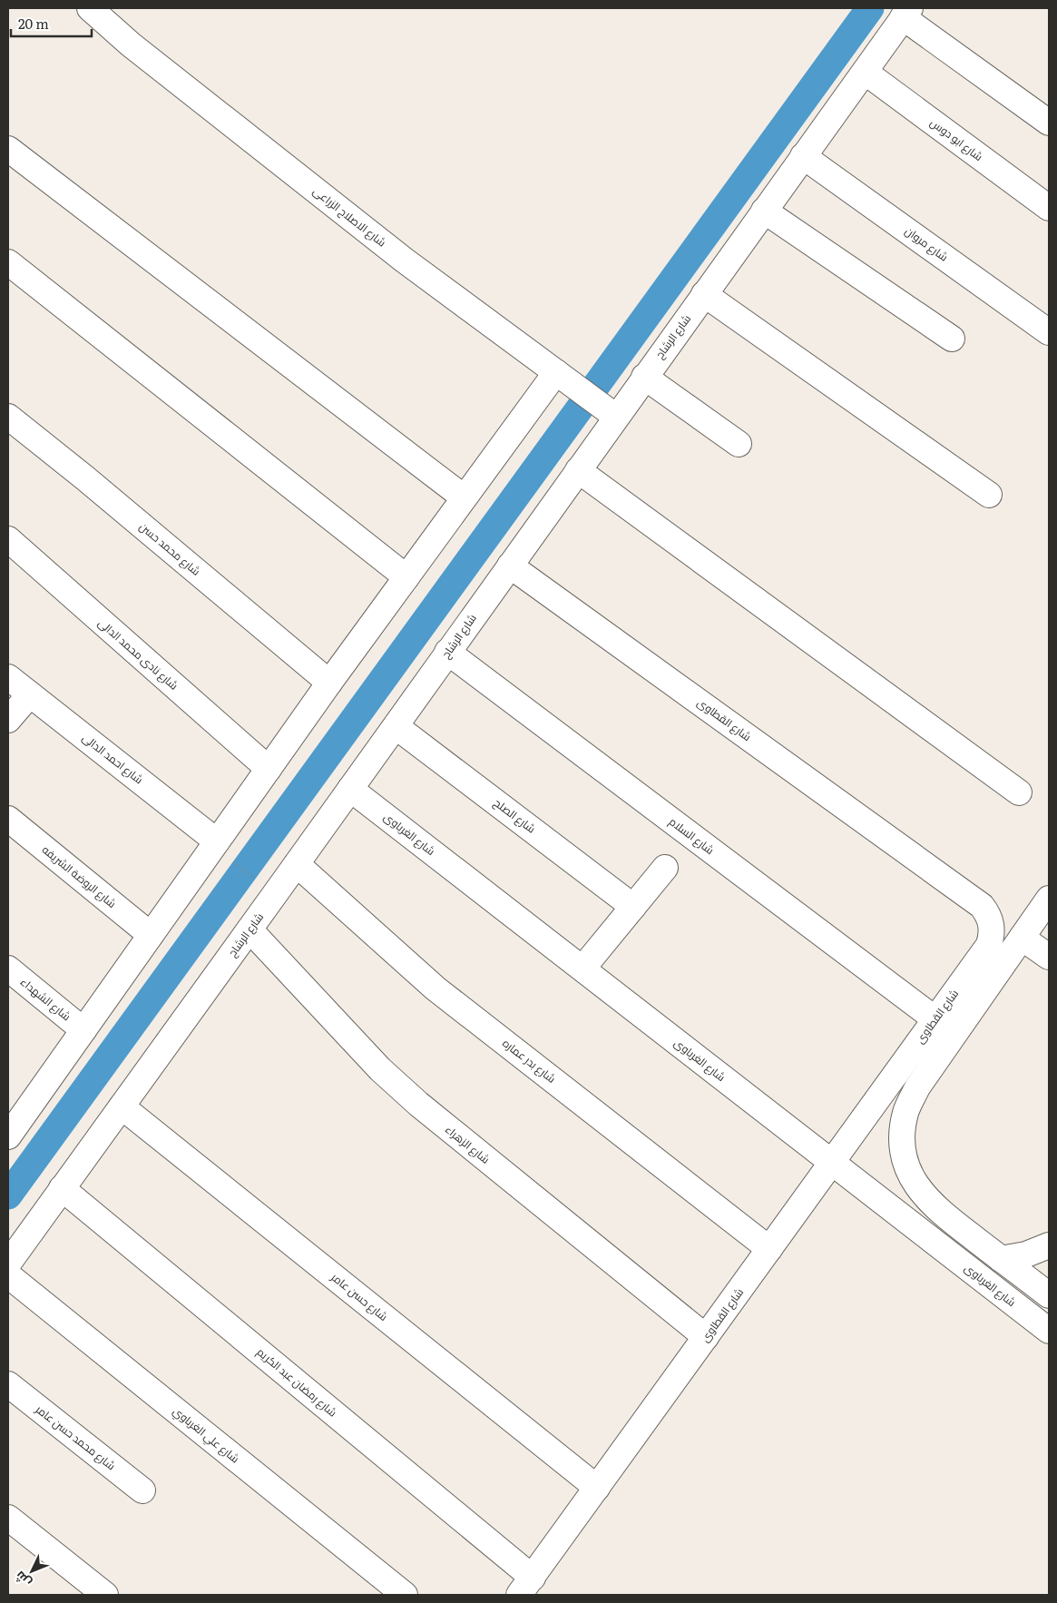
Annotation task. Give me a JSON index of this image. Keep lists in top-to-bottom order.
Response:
{
  "streets": {
    "street": [
      "شارع ابو دوس",
      "شارع الاصلاح الزراعى",
      "شارع مروان",
      "شارع الرشاح",
      "شارع محمد حسن",
      "شارع نادى محمد الدالى",
      "شارع القطاوى",
      "شارع احمد الدالى",
      "شارع الصلح",
      "شارع الغرباوى",
      "شارع السلام",
      "شارع الروضة الشريفه",
      "شارع الشهداء",
      "شارع بدر عماره",
      "شارع الزهراء",
      "شارع حسن عامر",
      "شارع رمضان عبد الكريم",
      "شارع علي الغرباوي",
      "شارع محمد حسن عامر"
    ]
  },
  "crossings": [
    ["شارع ابو دوس", "شارع الرشاح"],
    ["شارع الاصلاح الزراعى", "شارع الرشاح"],
    ["شارع مروان", "شارع الرشاح"],
    ["شارع الرشاح", "شارع القطاوى"],
    ["شارع الرشاح", "شارع الصلح"],
    ["شارع الرشاح", "شارع الغرباوى"],
    ["شارع الرشاح", "شارع السلام"],
    ["شارع الرشاح", "شارع بدر عماره"],
    ["شارع الرشاح", "شارع الزهراء"],
    ["شارع الرشاح", "شارع حسن عامر"],
    ["شارع الرشاح", "شارع رمضان عبد الكريم"],
    ["شارع القطاوى", "شارع الغرباوى"],
    ["شارع القطاوى", "شارع السلام"],
    ["شارع القطاوى", "شارع بدر عماره"],
    ["شارع القطاوى", "شارع الزهراء"],
    ["شارع القطاوى", "شارع حسن عامر"],
    ["شارع القطاوى", "شارع رمضان عبد الكريم"]
  ],
  "scale_bar": "20 m",
  "north": "bottom left"
}
